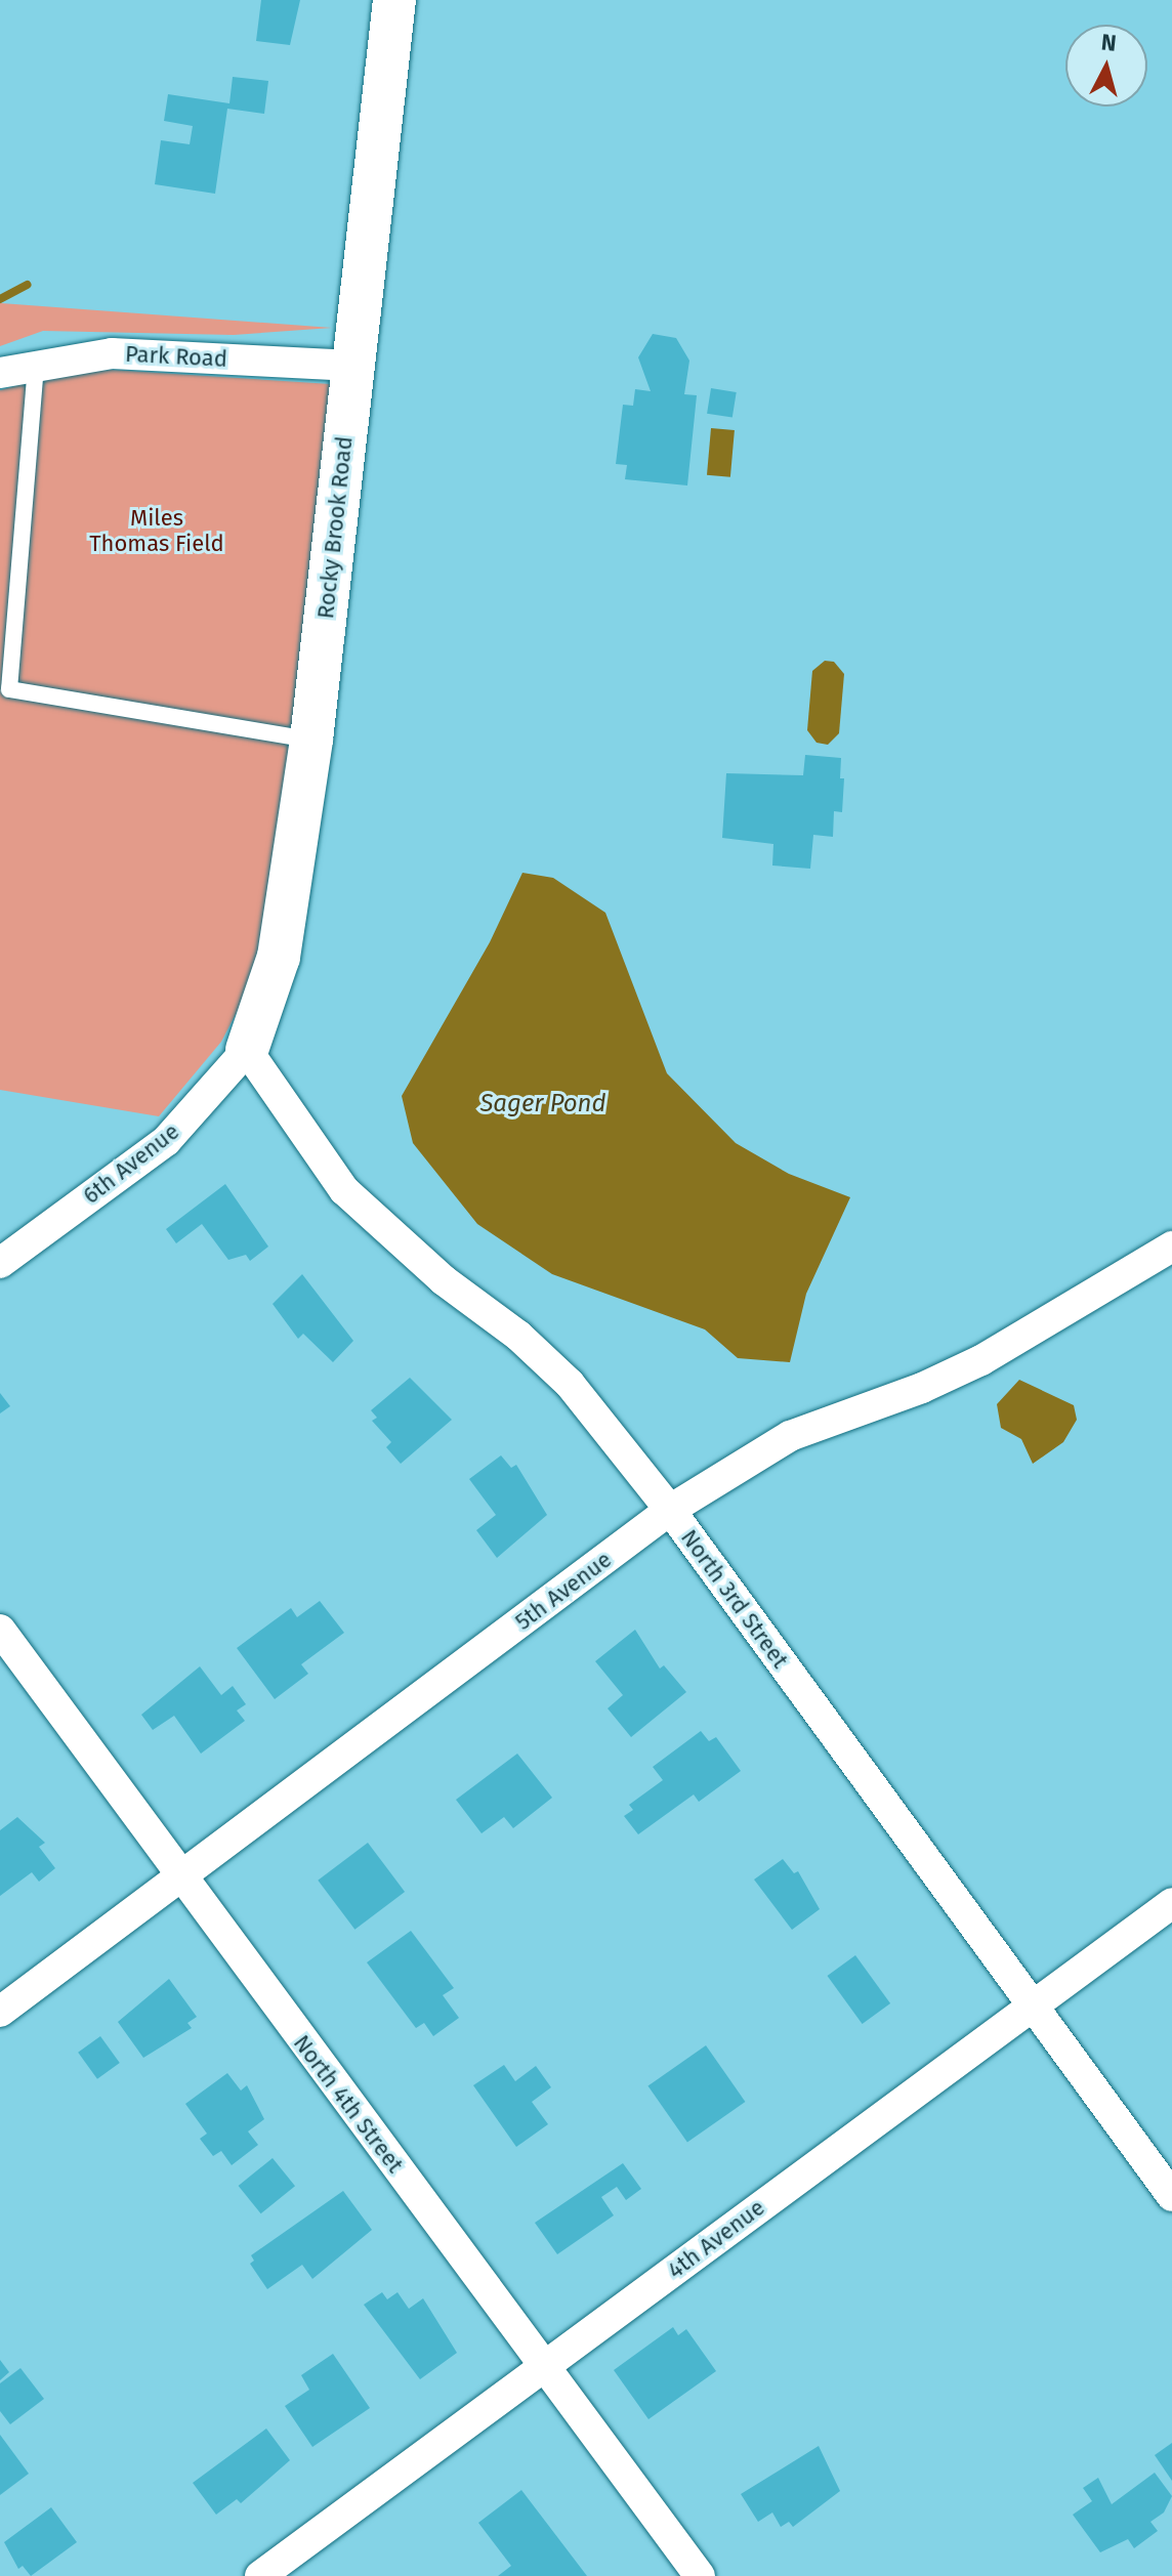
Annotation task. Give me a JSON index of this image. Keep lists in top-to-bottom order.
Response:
{
  "streets": {
    "street": [
      "Park Road",
      "Rocky Brook Road",
      "6th Avenue",
      "5th Avenue",
      "North 3rd Street",
      "North 4th Street",
      "4th Avenue"
    ]
  },
  "crossings": [
    ["Park Road", "Rocky Brook Road"],
    ["Rocky Brook Road", "6th Avenue"],
    ["Rocky Brook Road", "North 3rd Street"],
    ["6th Avenue", "North 3rd Street"],
    ["5th Avenue", "North 3rd Street"],
    ["5th Avenue", "North 4th Street"],
    ["North 3rd Street", "4th Avenue"],
    ["North 4th Street", "4th Avenue"]
  ],
  "water": ["Sager Pond"],
  "parks": ["Miles Thomas Field"],
  "north": "top"
}
